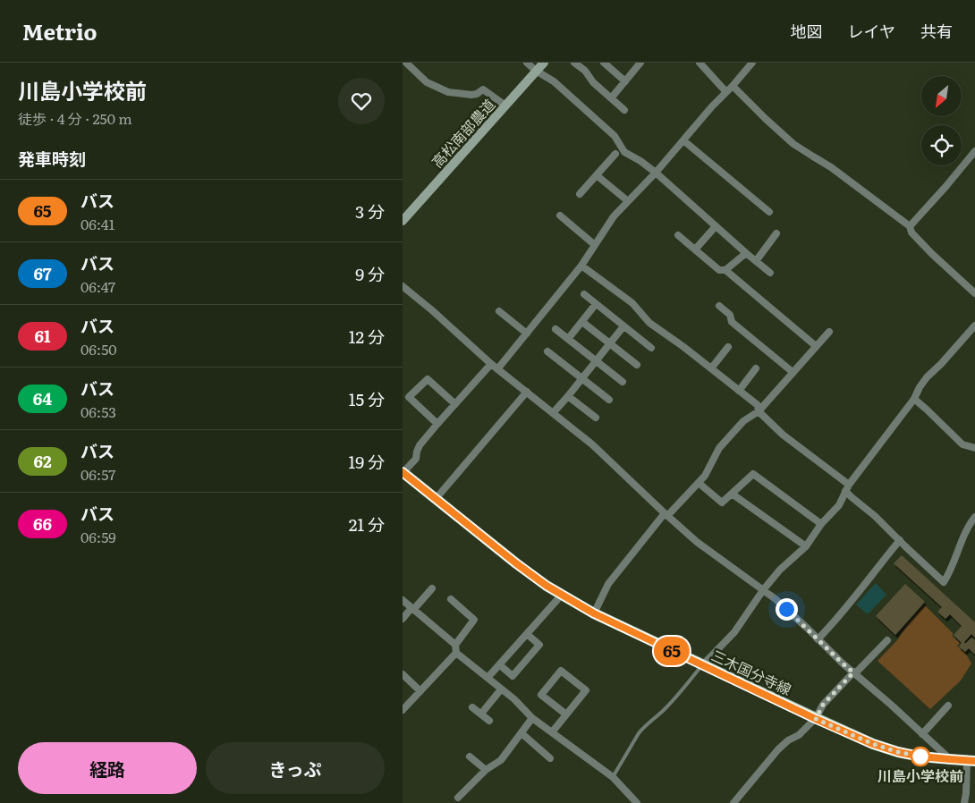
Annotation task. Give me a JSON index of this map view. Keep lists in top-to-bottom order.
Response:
{
  "streets": {
    "main road": ["三木国分寺線"],
    "street": ["高松南部農道"]
  },
  "places": ["川島小学校前"],
  "lines": ["bus line 65"],
  "north": "bottom left",
  "page": {
    "header": "Metrio",
    "nav": ["地図", "レイヤ", "共有"],
    "heading": [
      ["川島小学校前", "徒歩 · 4 分 · 250 m"],
      "発車時刻"
    ],
    "on_map": "65",
    "list": [
      {
        "mark": "65",
        "name": "バス",
        "note": "06:41",
        "value": "3 分"
      },
      {
        "mark": "67",
        "name": "バス",
        "note": "06:47",
        "value": "9 分"
      },
      {
        "mark": "61",
        "name": "バス",
        "note": "06:50",
        "value": "12 分"
      },
      {
        "mark": "64",
        "name": "バス",
        "note": "06:53",
        "value": "15 分"
      },
      {
        "mark": "62",
        "name": "バス",
        "note": "06:57",
        "value": "19 分"
      },
      {
        "mark": "66",
        "name": "バス",
        "note": "06:59",
        "value": "21 分"
      }
    ],
    "buttons": ["経路", "きっぷ"]
  }
}
